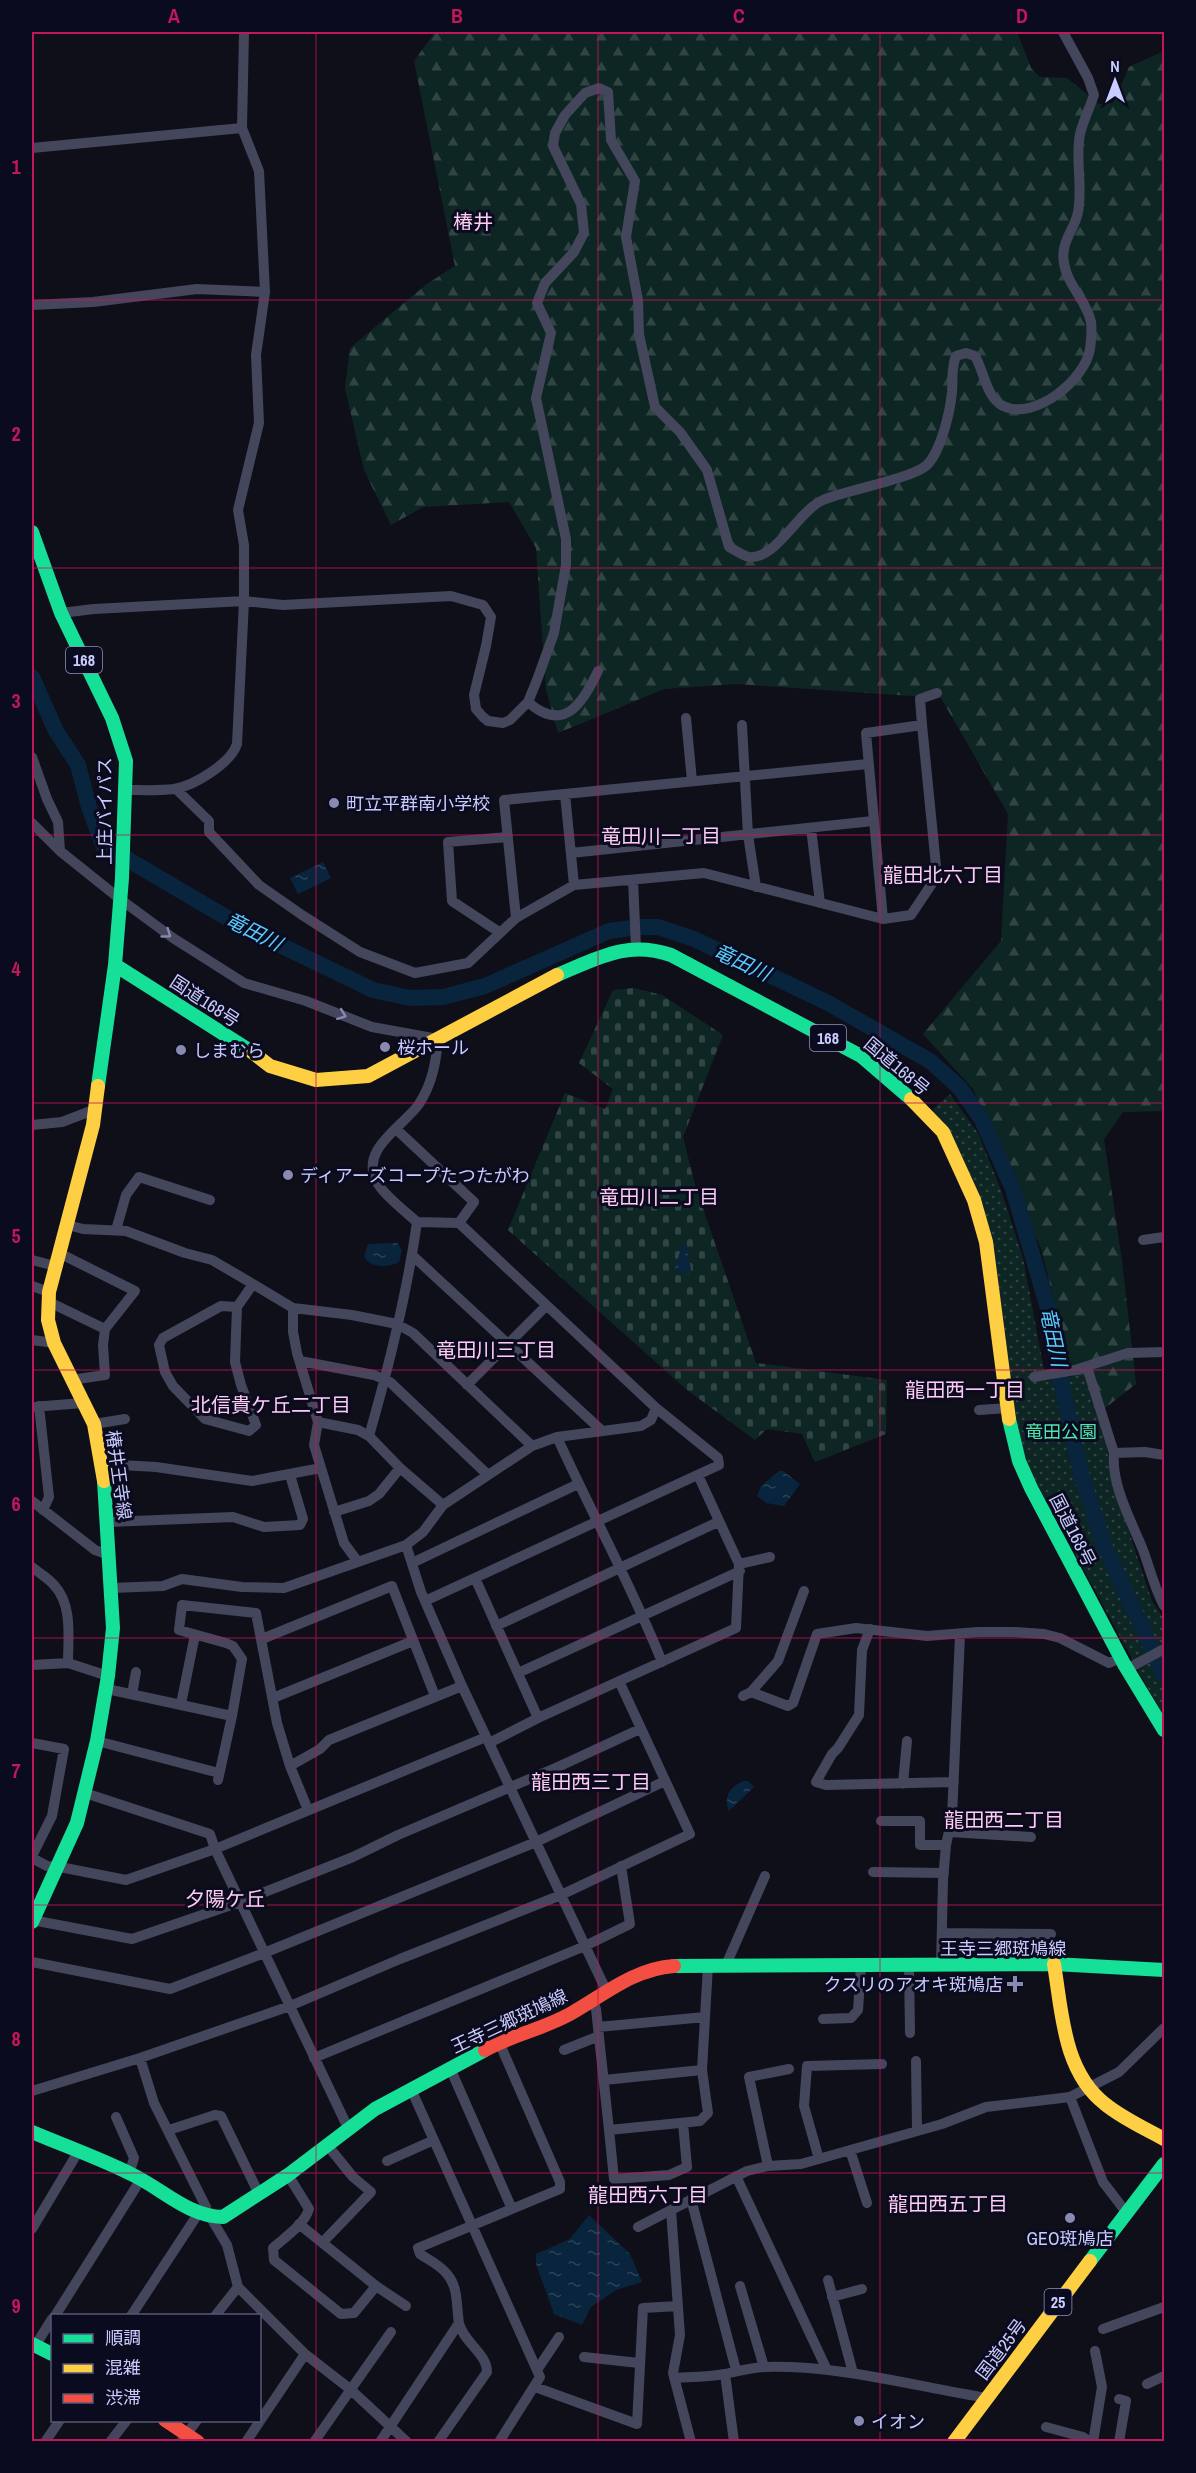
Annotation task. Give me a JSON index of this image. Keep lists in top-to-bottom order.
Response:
{
  "streets": {
    "main road": [
      "168",
      "上庄バイパス",
      "国道168号",
      "椿井王寺線",
      "王寺三郷斑鳩線",
      "25",
      "国道25号"
    ]
  },
  "crossings": [
    ["上庄バイパス", "国道168号"],
    ["上庄バイパス", "椿井王寺線"],
    ["国道168号", "椿井王寺線"]
  ],
  "districts": [
    "椿井",
    "竜田川一丁目",
    "龍田北六丁目",
    "竜田川二丁目",
    "竜田川三丁目",
    "龍田西一丁目",
    "北信貴ケ丘二丁目",
    "龍田西三丁目",
    "龍田西二丁目",
    "夕陽ケ丘",
    "龍田西六丁目",
    "龍田西五丁目"
  ],
  "water": ["竜田川"],
  "parks": ["竜田公園"],
  "places": {
    "other": [
      "町立平群南小学校",
      "桜ホール",
      "しまむら",
      "ディアーズコープたつたがわ",
      "GEO斑鳩店",
      "イオン"
    ],
    "health": ["クスリのアオキ斑鳩店"]
  },
  "legend": ["順調", "混雑", "渋滞"],
  "north": "top",
  "grid": {
    "columns": [
      "A",
      "B",
      "C",
      "D"
    ],
    "rows": [
      "1",
      "2",
      "3",
      "4",
      "5",
      "6",
      "7",
      "8",
      "9"
    ]
  }
}
